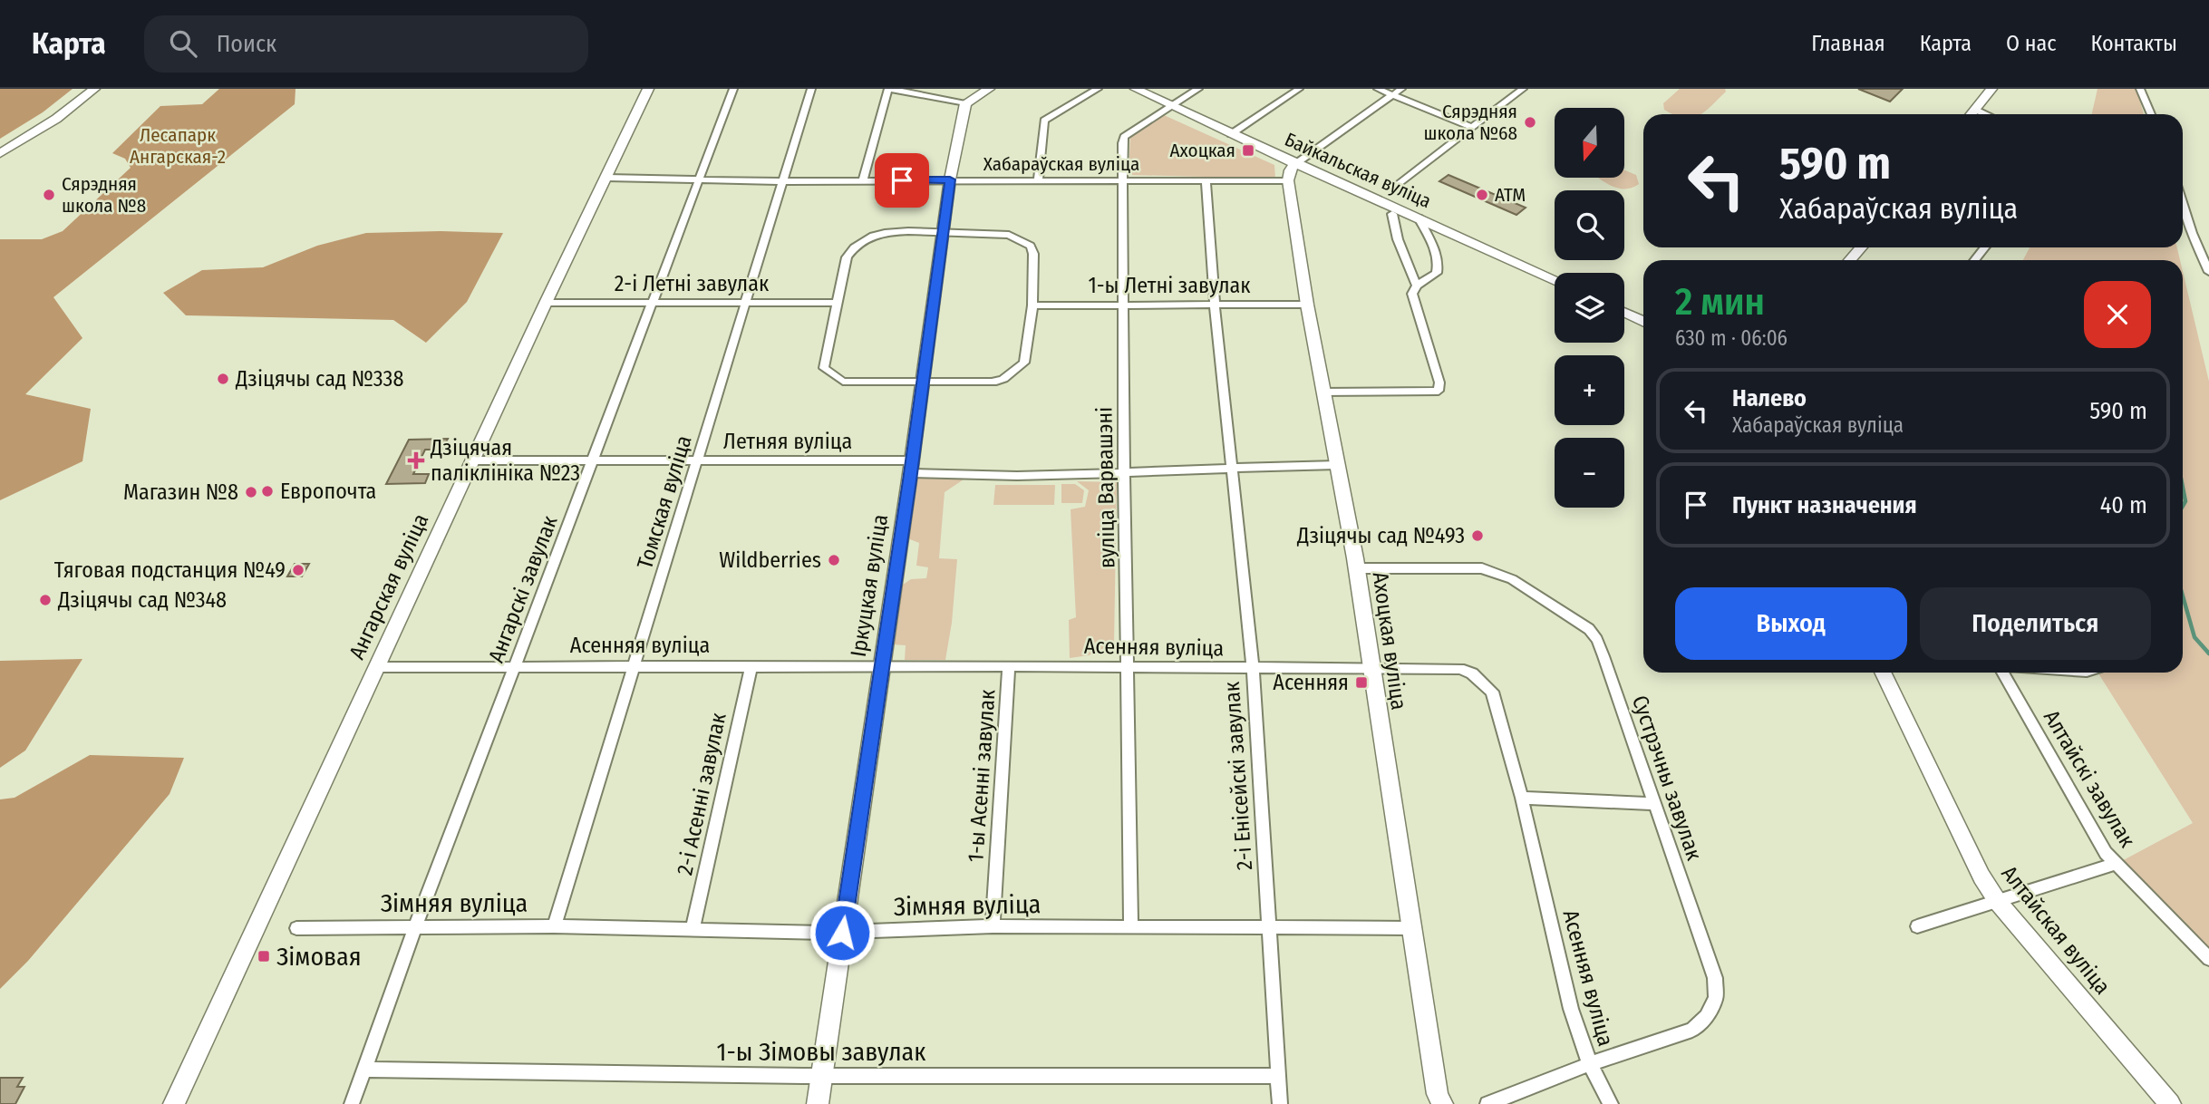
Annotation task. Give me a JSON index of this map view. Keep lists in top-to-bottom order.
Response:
{
  "streets": {
    "street": [
      "Хабараўская вуліца",
      "Байкальская вуліца",
      "2-і Летні завулак",
      "1-ы Летні завулак",
      "Летняя вуліца",
      "вуліца Варвашэні",
      "Томская вуліца",
      "Іркуцкая вуліца",
      "Ангарская вуліца",
      "Ангарскі завулак",
      "Ахоцкая вуліца",
      "Асенняя вуліца",
      "1-ы Асенні завулак",
      "2-і Енісейскі завулак",
      "Сустрэчны завулак",
      "Алтайскі завулак",
      "2-і Асенні завулак",
      "Зімняя вуліца",
      "Алтайская вуліца",
      "1-ы Зімовы завулак"
    ]
  },
  "crossings": [
    ["Хабараўская вуліца", "вуліца Варвашэні"],
    ["Хабараўская вуліца", "Томская вуліца"],
    ["Хабараўская вуліца", "Іркуцкая вуліца"],
    ["Хабараўская вуліца", "Ангарская вуліца"],
    ["Хабараўская вуліца", "Ангарскі завулак"],
    ["Хабараўская вуліца", "Ахоцкая вуліца"],
    ["Хабараўская вуліца", "2-і Енісейскі завулак"],
    ["Байкальская вуліца", "вуліца Варвашэні"],
    ["2-і Летні завулак", "Томская вуліца"],
    ["2-і Летні завулак", "Ангарская вуліца"],
    ["2-і Летні завулак", "Ангарскі завулак"],
    ["1-ы Летні завулак", "вуліца Варвашэні"],
    ["1-ы Летні завулак", "Ахоцкая вуліца"],
    ["1-ы Летні завулак", "2-і Енісейскі завулак"],
    ["Летняя вуліца", "вуліца Варвашэні"],
    ["Летняя вуліца", "Томская вуліца"],
    ["Летняя вуліца", "Іркуцкая вуліца"],
    ["Летняя вуліца", "Ангарская вуліца"],
    ["Летняя вуліца", "Ангарскі завулак"],
    ["Летняя вуліца", "Ахоцкая вуліца"],
    ["Летняя вуліца", "2-і Енісейскі завулак"],
    ["вуліца Варвашэні", "Асенняя вуліца"],
    ["вуліца Варвашэні", "Зімняя вуліца"],
    ["Томская вуліца", "Асенняя вуліца"],
    ["Томская вуліца", "Зімняя вуліца"],
    ["Іркуцкая вуліца", "Асенняя вуліца"],
    ["Іркуцкая вуліца", "Зімняя вуліца"],
    ["Іркуцкая вуліца", "1-ы Зімовы завулак"],
    ["Ангарская вуліца", "Асенняя вуліца"],
    ["Ангарскі завулак", "Асенняя вуліца"],
    ["Ангарскі завулак", "Зімняя вуліца"],
    ["Ангарскі завулак", "1-ы Зімовы завулак"],
    ["Ахоцкая вуліца", "Асенняя вуліца"],
    ["Ахоцкая вуліца", "Сустрэчны завулак"],
    ["Ахоцкая вуліца", "Зімняя вуліца"],
    ["Асенняя вуліца", "1-ы Асенні завулак"],
    ["Асенняя вуліца", "2-і Енісейскі завулак"],
    ["Асенняя вуліца", "Сустрэчны завулак"],
    ["Асенняя вуліца", "2-і Асенні завулак"],
    ["1-ы Асенні завулак", "Зімняя вуліца"],
    ["2-і Енісейскі завулак", "Зімняя вуліца"],
    ["2-і Енісейскі завулак", "1-ы Зімовы завулак"],
    ["2-і Асенні завулак", "Зімняя вуліца"]
  ],
  "parks": ["Лесапарк Ангарская-2"],
  "places": {
    "other": [
      "Сярэдняя школа №68",
      "Сярэдняя школа №8",
      "АТМ",
      "Дзіцячы сад №338",
      "Европочта",
      "Магазин №8",
      "Дзіцячы сад №493",
      "Wildberries",
      "Тяговая подстанция №49",
      "Дзіцячы сад №348"
    ],
    "transit": ["Ахоцкая", "Асенняя", "Зімовая"],
    "health": ["Дзіцячая паліклініка №23"]
  },
  "north": "bottom",
  "page": {
    "header": "Карта",
    "search": "Поиск",
    "nav": [
      "Главная",
      "Карта",
      "О нас",
      "Контакты"
    ],
    "map_buttons": ["+", "−"],
    "turn": ["590 m", "Хабараўская вуліца"],
    "heading": ["2 мин", "630 m · 06:06"],
    "list": [
      {
        "name": "Налево",
        "note": "Хабараўская вуліца",
        "value": "590 m"
      },
      {
        "name": "Пункт назначения",
        "value": "40 m"
      }
    ],
    "buttons": ["Выход", "Поделиться"]
  }
}
